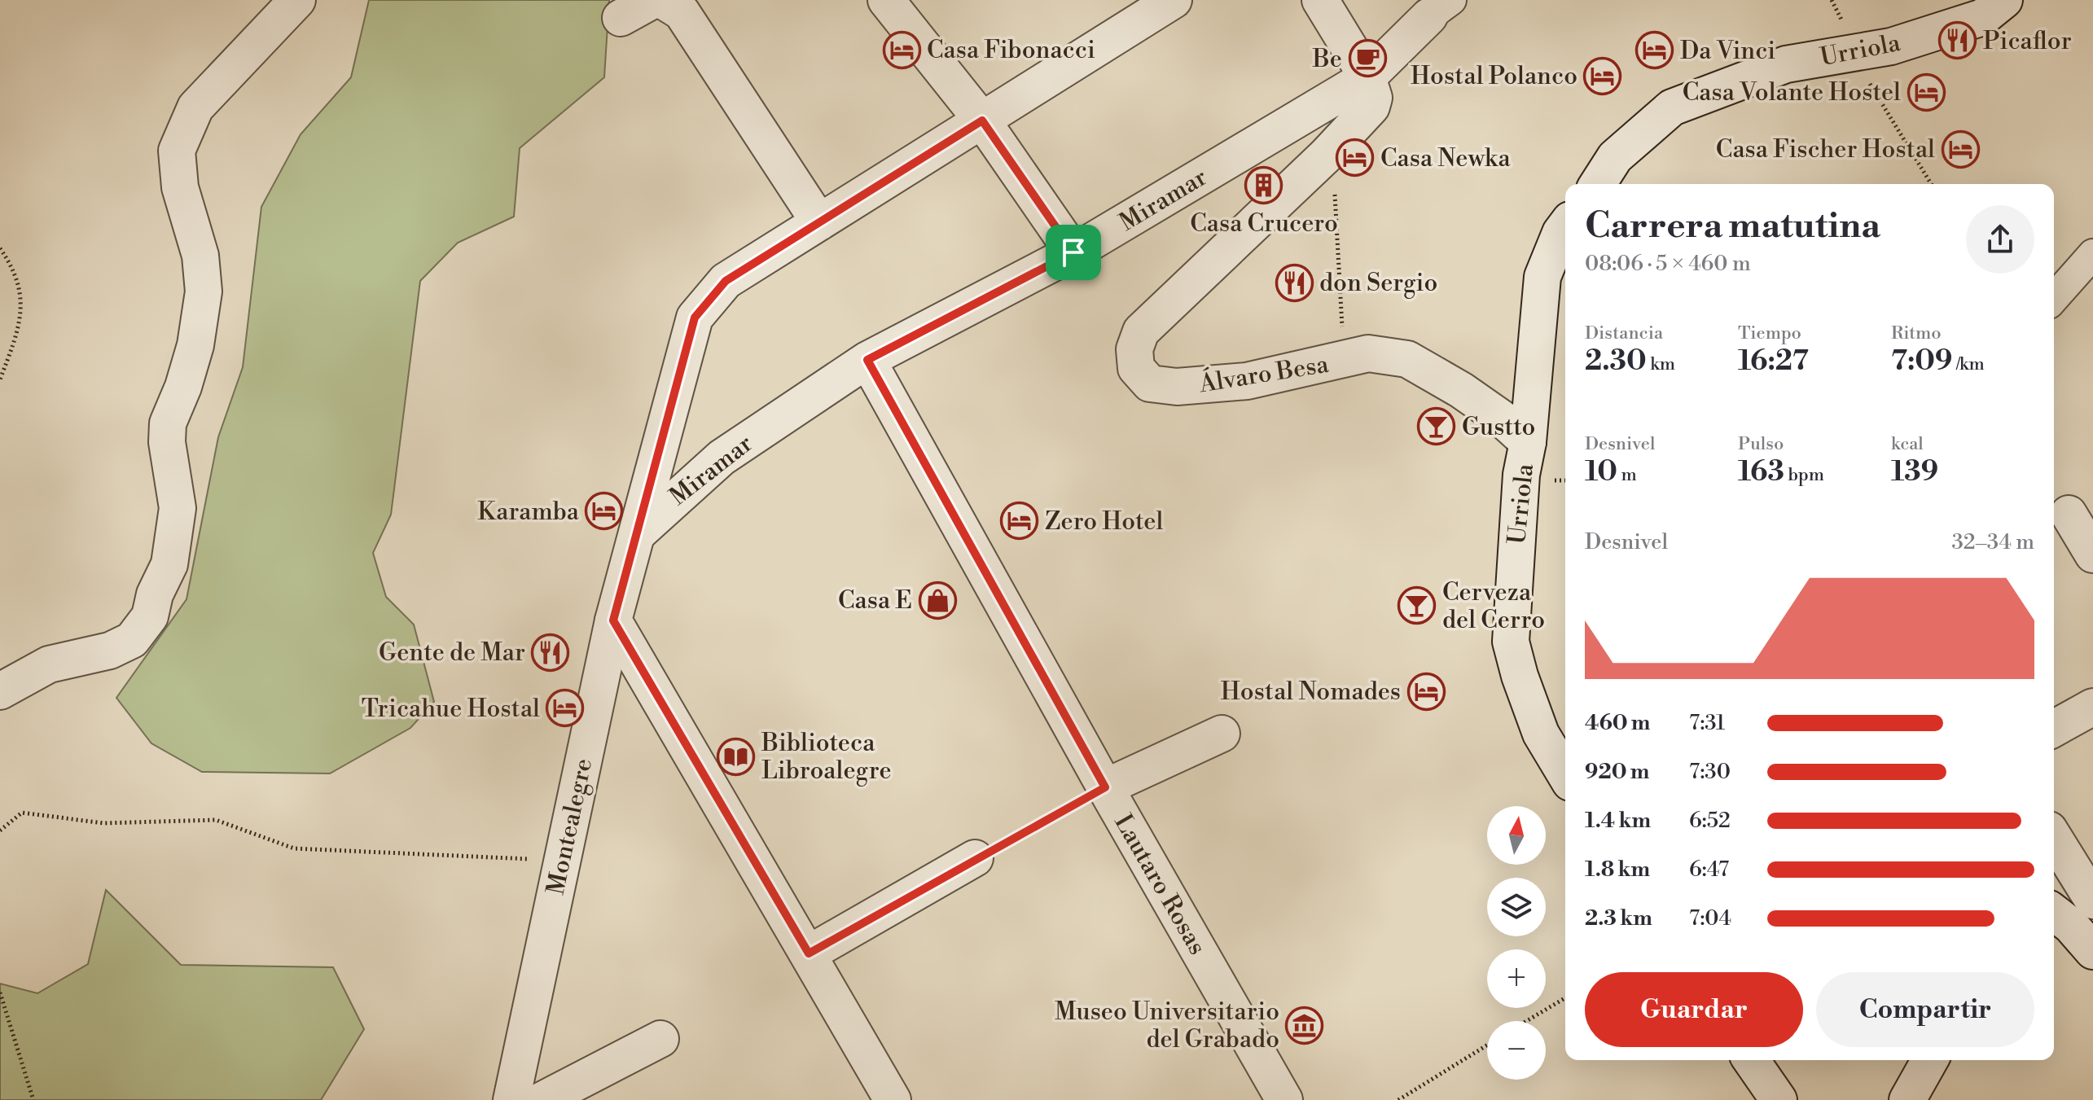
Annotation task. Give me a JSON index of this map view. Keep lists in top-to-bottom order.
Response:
{
  "streets": {
    "street": [
      "Urriola",
      "Miramar",
      "Álvaro Besa",
      "Montealegre",
      "Lautaro Rosas"
    ]
  },
  "crossings": [
    ["Urriola", "Álvaro Besa"],
    ["Miramar", "Álvaro Besa"],
    ["Miramar", "Montealegre"],
    ["Miramar", "Lautaro Rosas"]
  ],
  "places": {
    "restaurant": ["Picaflor", "don Sergio", "Gente de Mar"],
    "hotel": [
      "Casa Fibonacci",
      "Da Vinci",
      "Hostal Polanco",
      "Casa Volante Hostel",
      "Casa Fischer Hostal",
      "Casa Newka",
      "Karamba",
      "Zero Hotel",
      "Hostal Nomades",
      "Tricahue Hostal"
    ],
    "cafe": ["Be"],
    "building": ["Casa Crucero"],
    "bar": ["Gustto", "Cerveza del Cerro"],
    "shop": ["Casa E"],
    "library": ["Biblioteca Libroalegre"],
    "museum": ["Museo Universitario del Grabado"]
  },
  "north": "top",
  "page": {
    "heading": ["Carrera matutina", "08:06 · 5 × 460 m"],
    "stats": [
      ["Distancia", "2.30 km"],
      ["Tiempo", "16:27"],
      ["Ritmo", "7:09 /km"],
      ["Desnivel", "10 m"],
      ["Pulso", "163 bpm"],
      ["kcal", "139"]
    ],
    "chart": ["Desnivel", "32–34 m"],
    "list": [
      {
        "name": "460 m",
        "note": "7:31"
      },
      {
        "name": "920 m",
        "note": "7:30"
      },
      {
        "name": "1.4 km",
        "note": "6:52"
      },
      {
        "name": "1.8 km",
        "note": "6:47"
      },
      {
        "name": "2.3 km",
        "note": "7:04"
      }
    ],
    "map_buttons": ["+", "−"],
    "buttons": ["Guardar", "Compartir"]
  }
}
